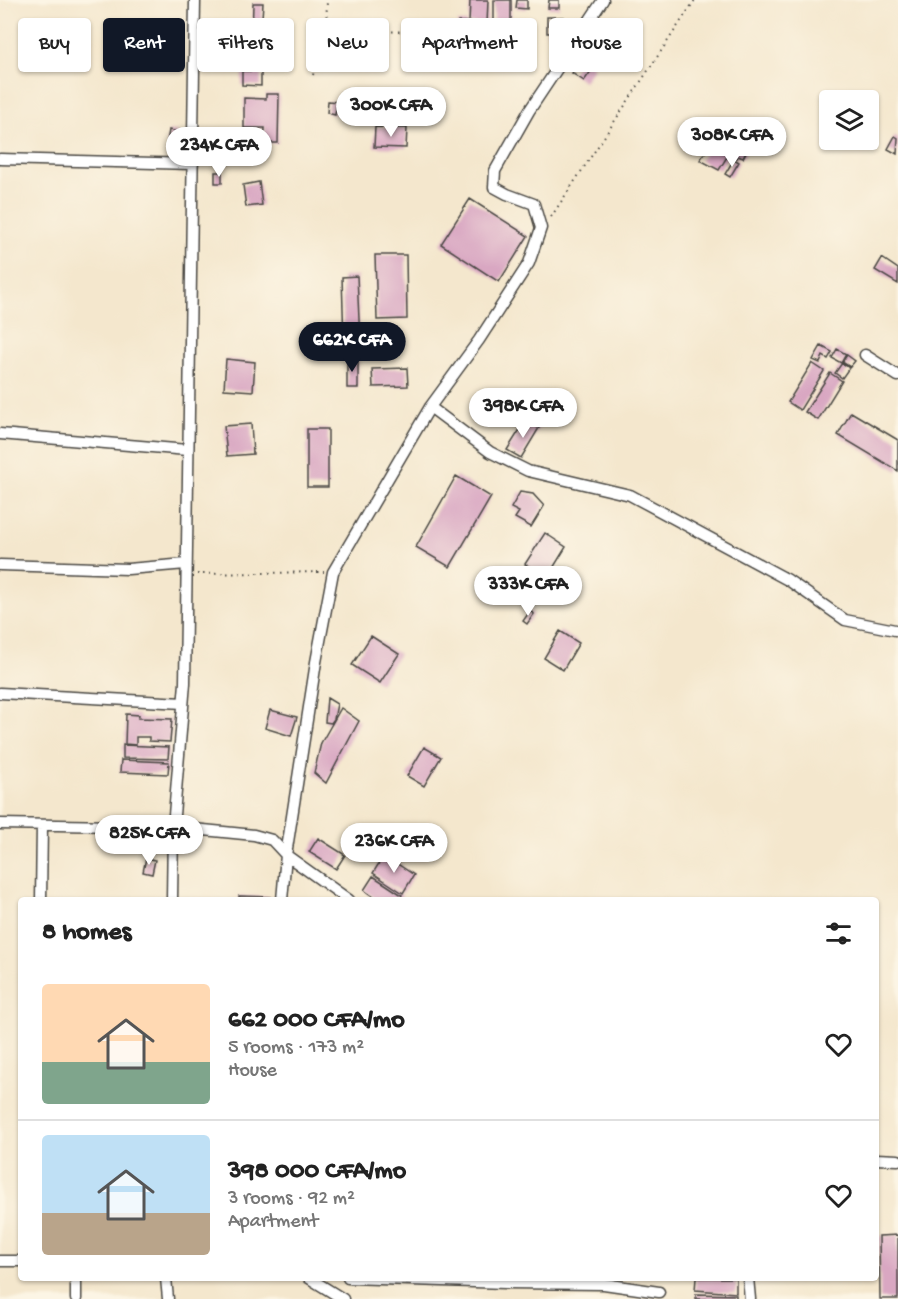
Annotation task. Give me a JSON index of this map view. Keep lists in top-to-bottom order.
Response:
{
  "page": {
    "chip": [
      "Buy",
      "Rent",
      "Filters",
      "New",
      "Apartment",
      "House"
    ],
    "price": [
      "300K CFA",
      "308K CFA",
      "234K CFA",
      "662K CFA",
      "398K CFA",
      "333K CFA",
      "825K CFA",
      "236K CFA"
    ],
    "heading": "8 homes",
    "list": [
      {
        "name": "662 000 CFA/mo",
        "note": "5 rooms · 173 m² · House"
      },
      {
        "name": "398 000 CFA/mo",
        "note": "3 rooms · 92 m² · Apartment"
      }
    ]
  }
}
